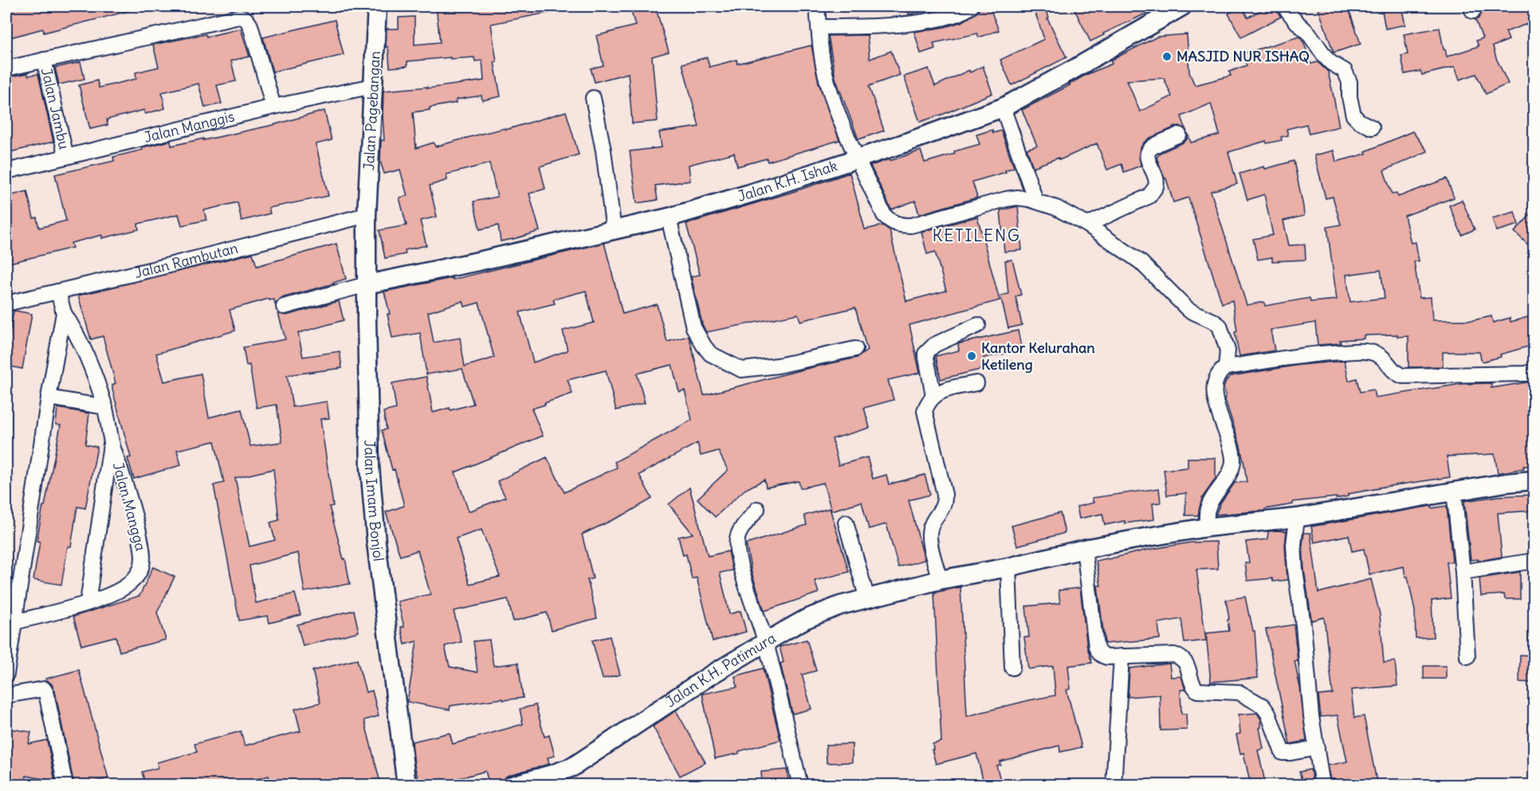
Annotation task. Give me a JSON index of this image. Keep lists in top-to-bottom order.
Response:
{
  "streets": {
    "street": [
      "Jalan Jambu",
      "Jalan Pagebangan",
      "Jalan Manggis",
      "Jalan K.H. Ishak",
      "Jalan Rambutan",
      "Jalan Imam Bonjol",
      "Jalan Mangga",
      "Jalan K.H. Patimura"
    ]
  },
  "crossings": [
    ["Jalan Jambu", "Jalan Manggis"],
    ["Jalan Pagebangan", "Jalan Manggis"],
    ["Jalan Pagebangan", "Jalan Rambutan"],
    ["Jalan Pagebangan", "Jalan Imam Bonjol"],
    ["Jalan K.H. Ishak", "Jalan Imam Bonjol"],
    ["Jalan Rambutan", "Jalan Imam Bonjol"]
  ],
  "districts": ["KETILENG"],
  "places": ["MASJID NUR ISHAQ", "Kantor Kelurahan Ketileng"]
}
